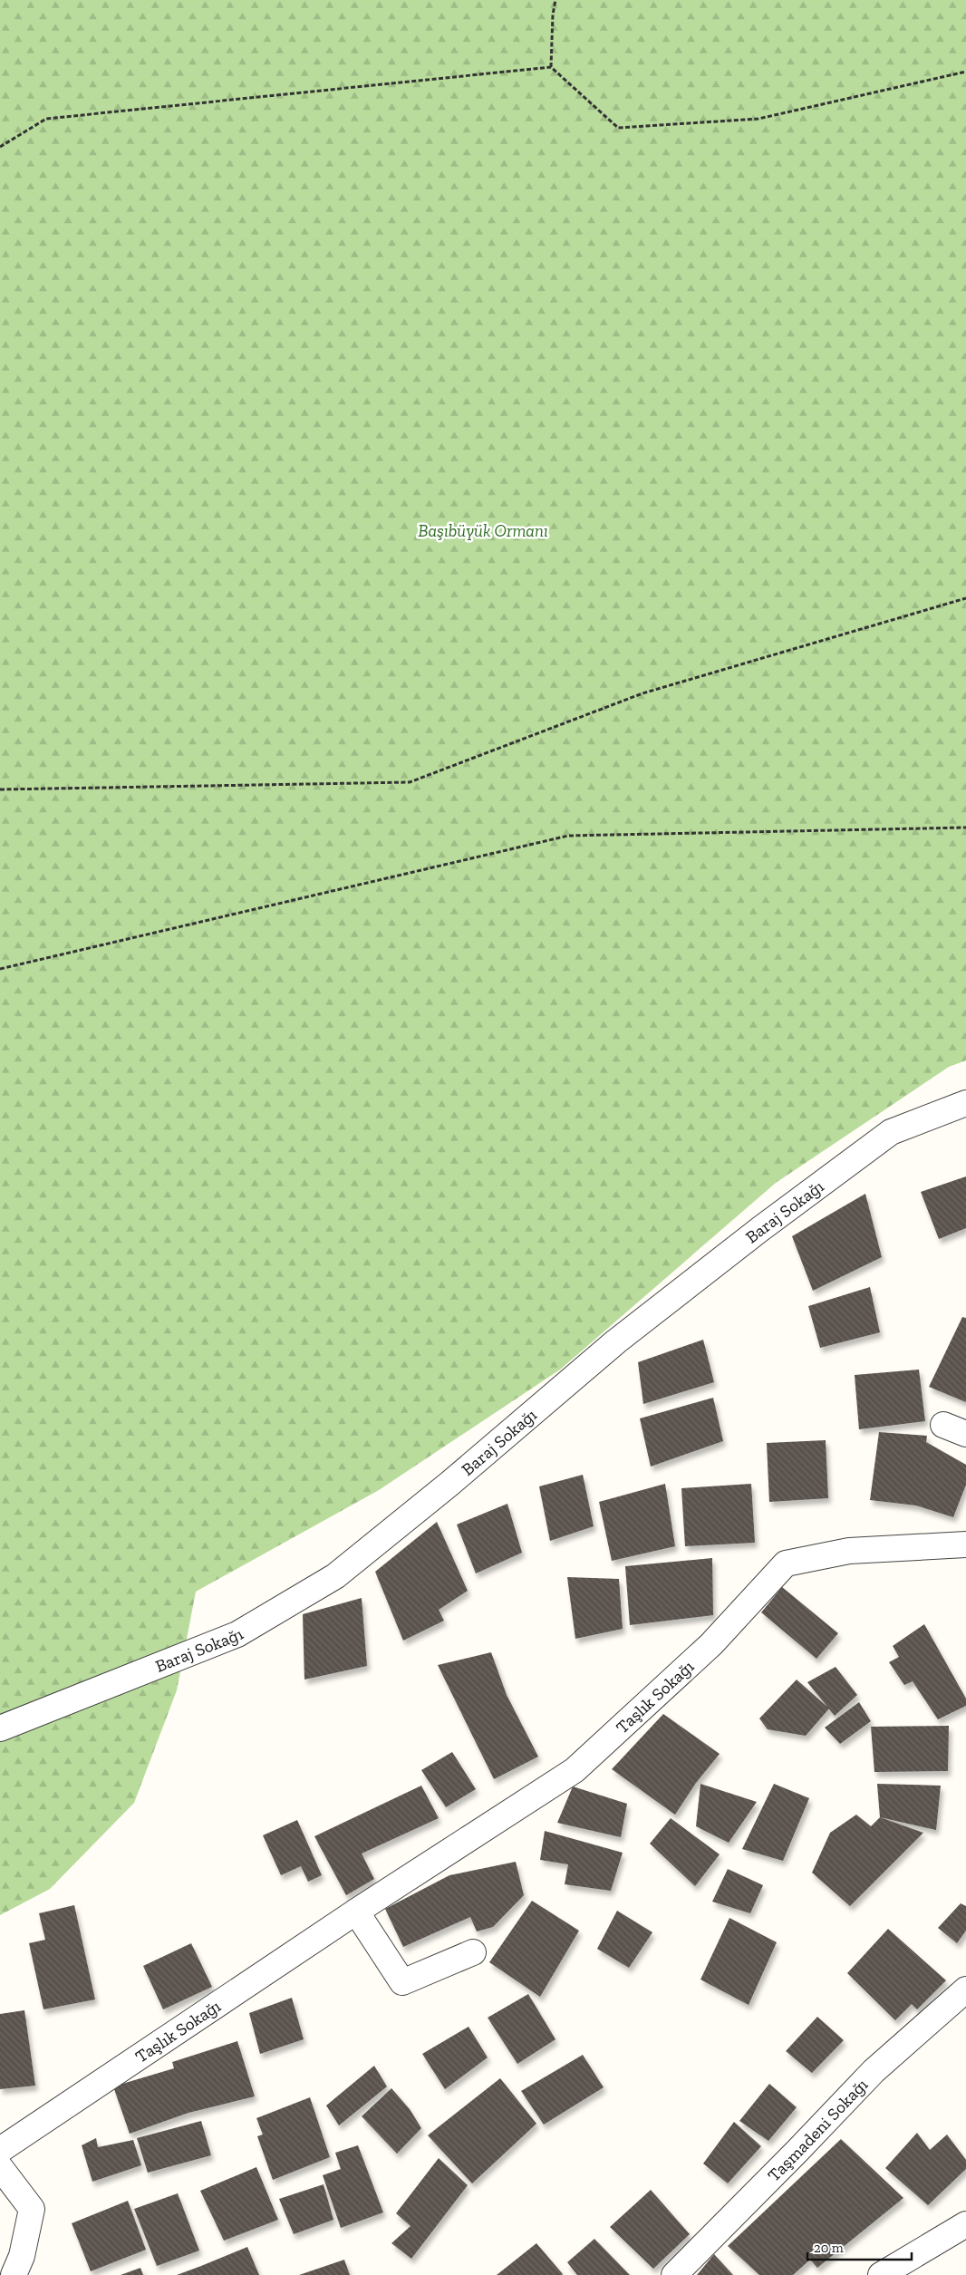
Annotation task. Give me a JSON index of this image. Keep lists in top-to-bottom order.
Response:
{
  "streets": {
    "street": ["Baraj Sokağı", "Taşlık Sokağı", "Taşmadeni Sokağı"]
  },
  "parks": ["Başıbüyük Ormanı"],
  "scale_bar": "20 m"
}
